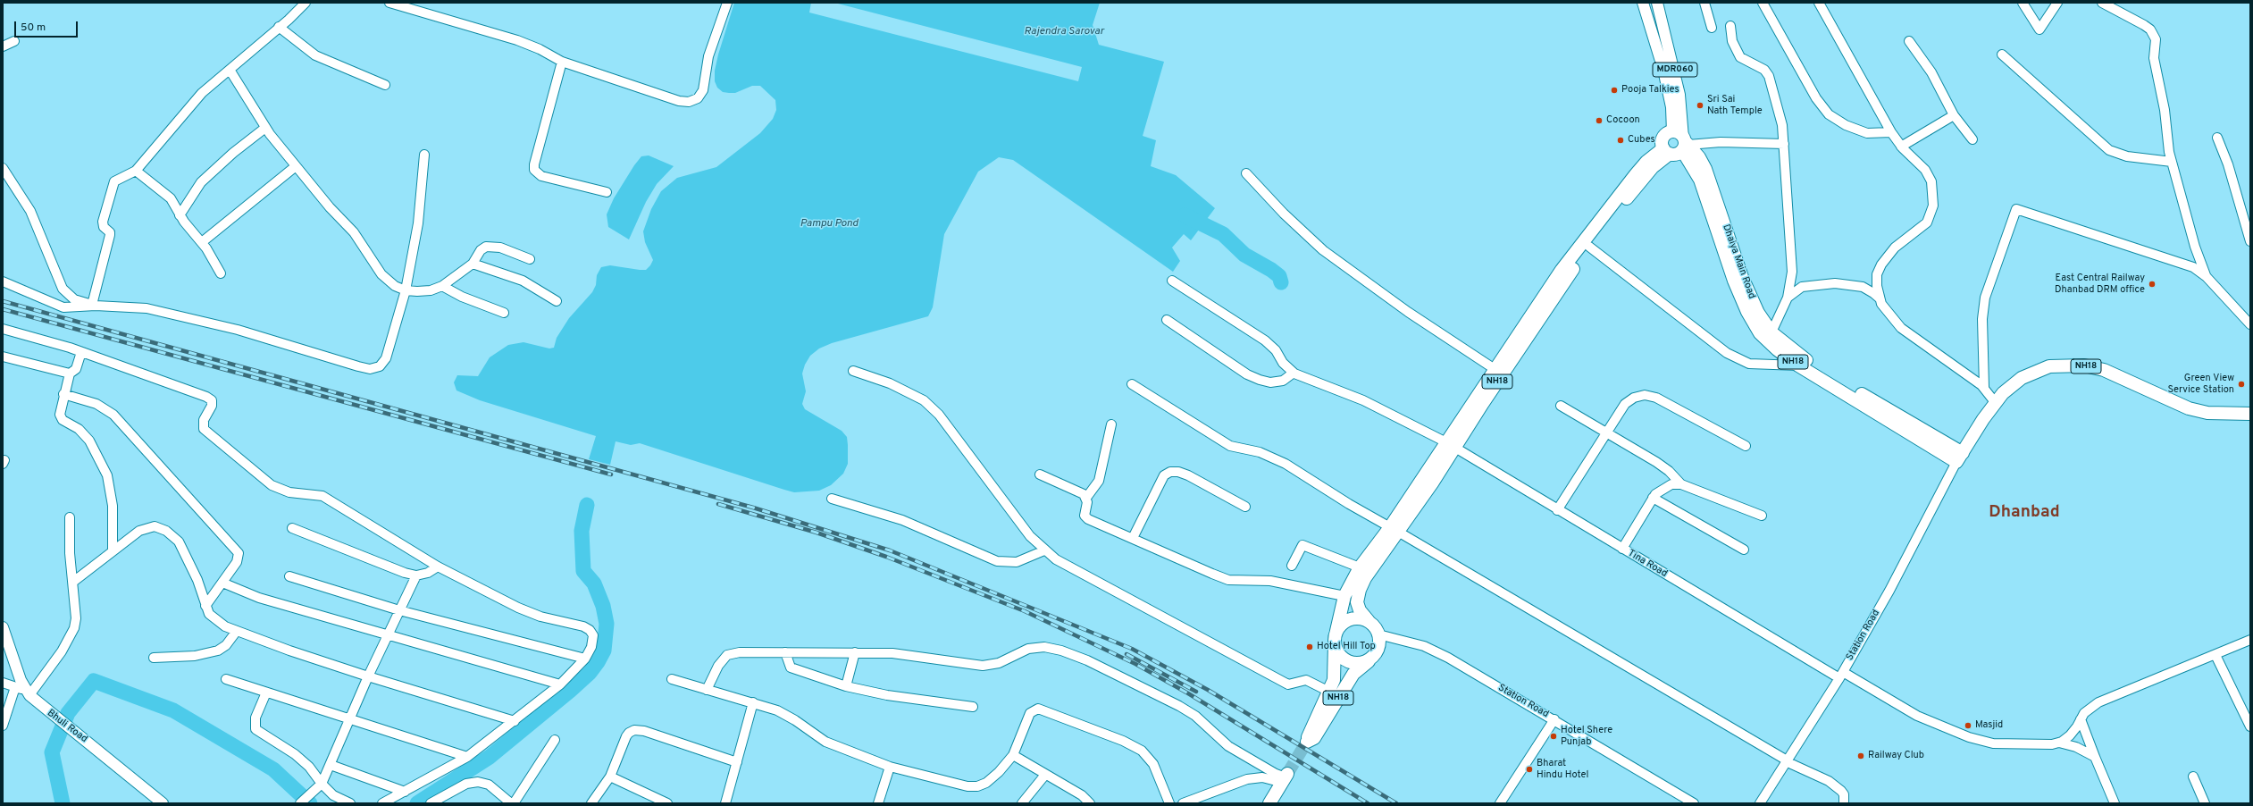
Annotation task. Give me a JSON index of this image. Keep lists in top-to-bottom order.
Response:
{
  "streets": {
    "highway": ["Dhaiya Main Road", "NH18"],
    "main road": ["MDR060", "Bhuli Road"],
    "street": ["Tina Road", "Station Road"]
  },
  "crossings": [
    ["Dhaiya Main Road", "NH18"],
    ["Dhaiya Main Road", "Station Road"],
    ["NH18", "Tina Road"],
    ["NH18", "Station Road"],
    ["Tina Road", "Station Road"]
  ],
  "districts": ["Dhanbad"],
  "water": ["Rajendra Sarovar", "Pampu Pond"],
  "places": [
    "Pooja Talkies",
    "Sri Sai Nath Temple",
    "Cocoon",
    "Cubes",
    "East Central Railway Dhanbad DRM office",
    "Green View Service Station",
    "Hotel Hill Top",
    "Masjid",
    "Hotel Shere Punjab",
    "Railway Club",
    "Bharat Hindu Hotel"
  ],
  "scale_bar": "50 m"
}
